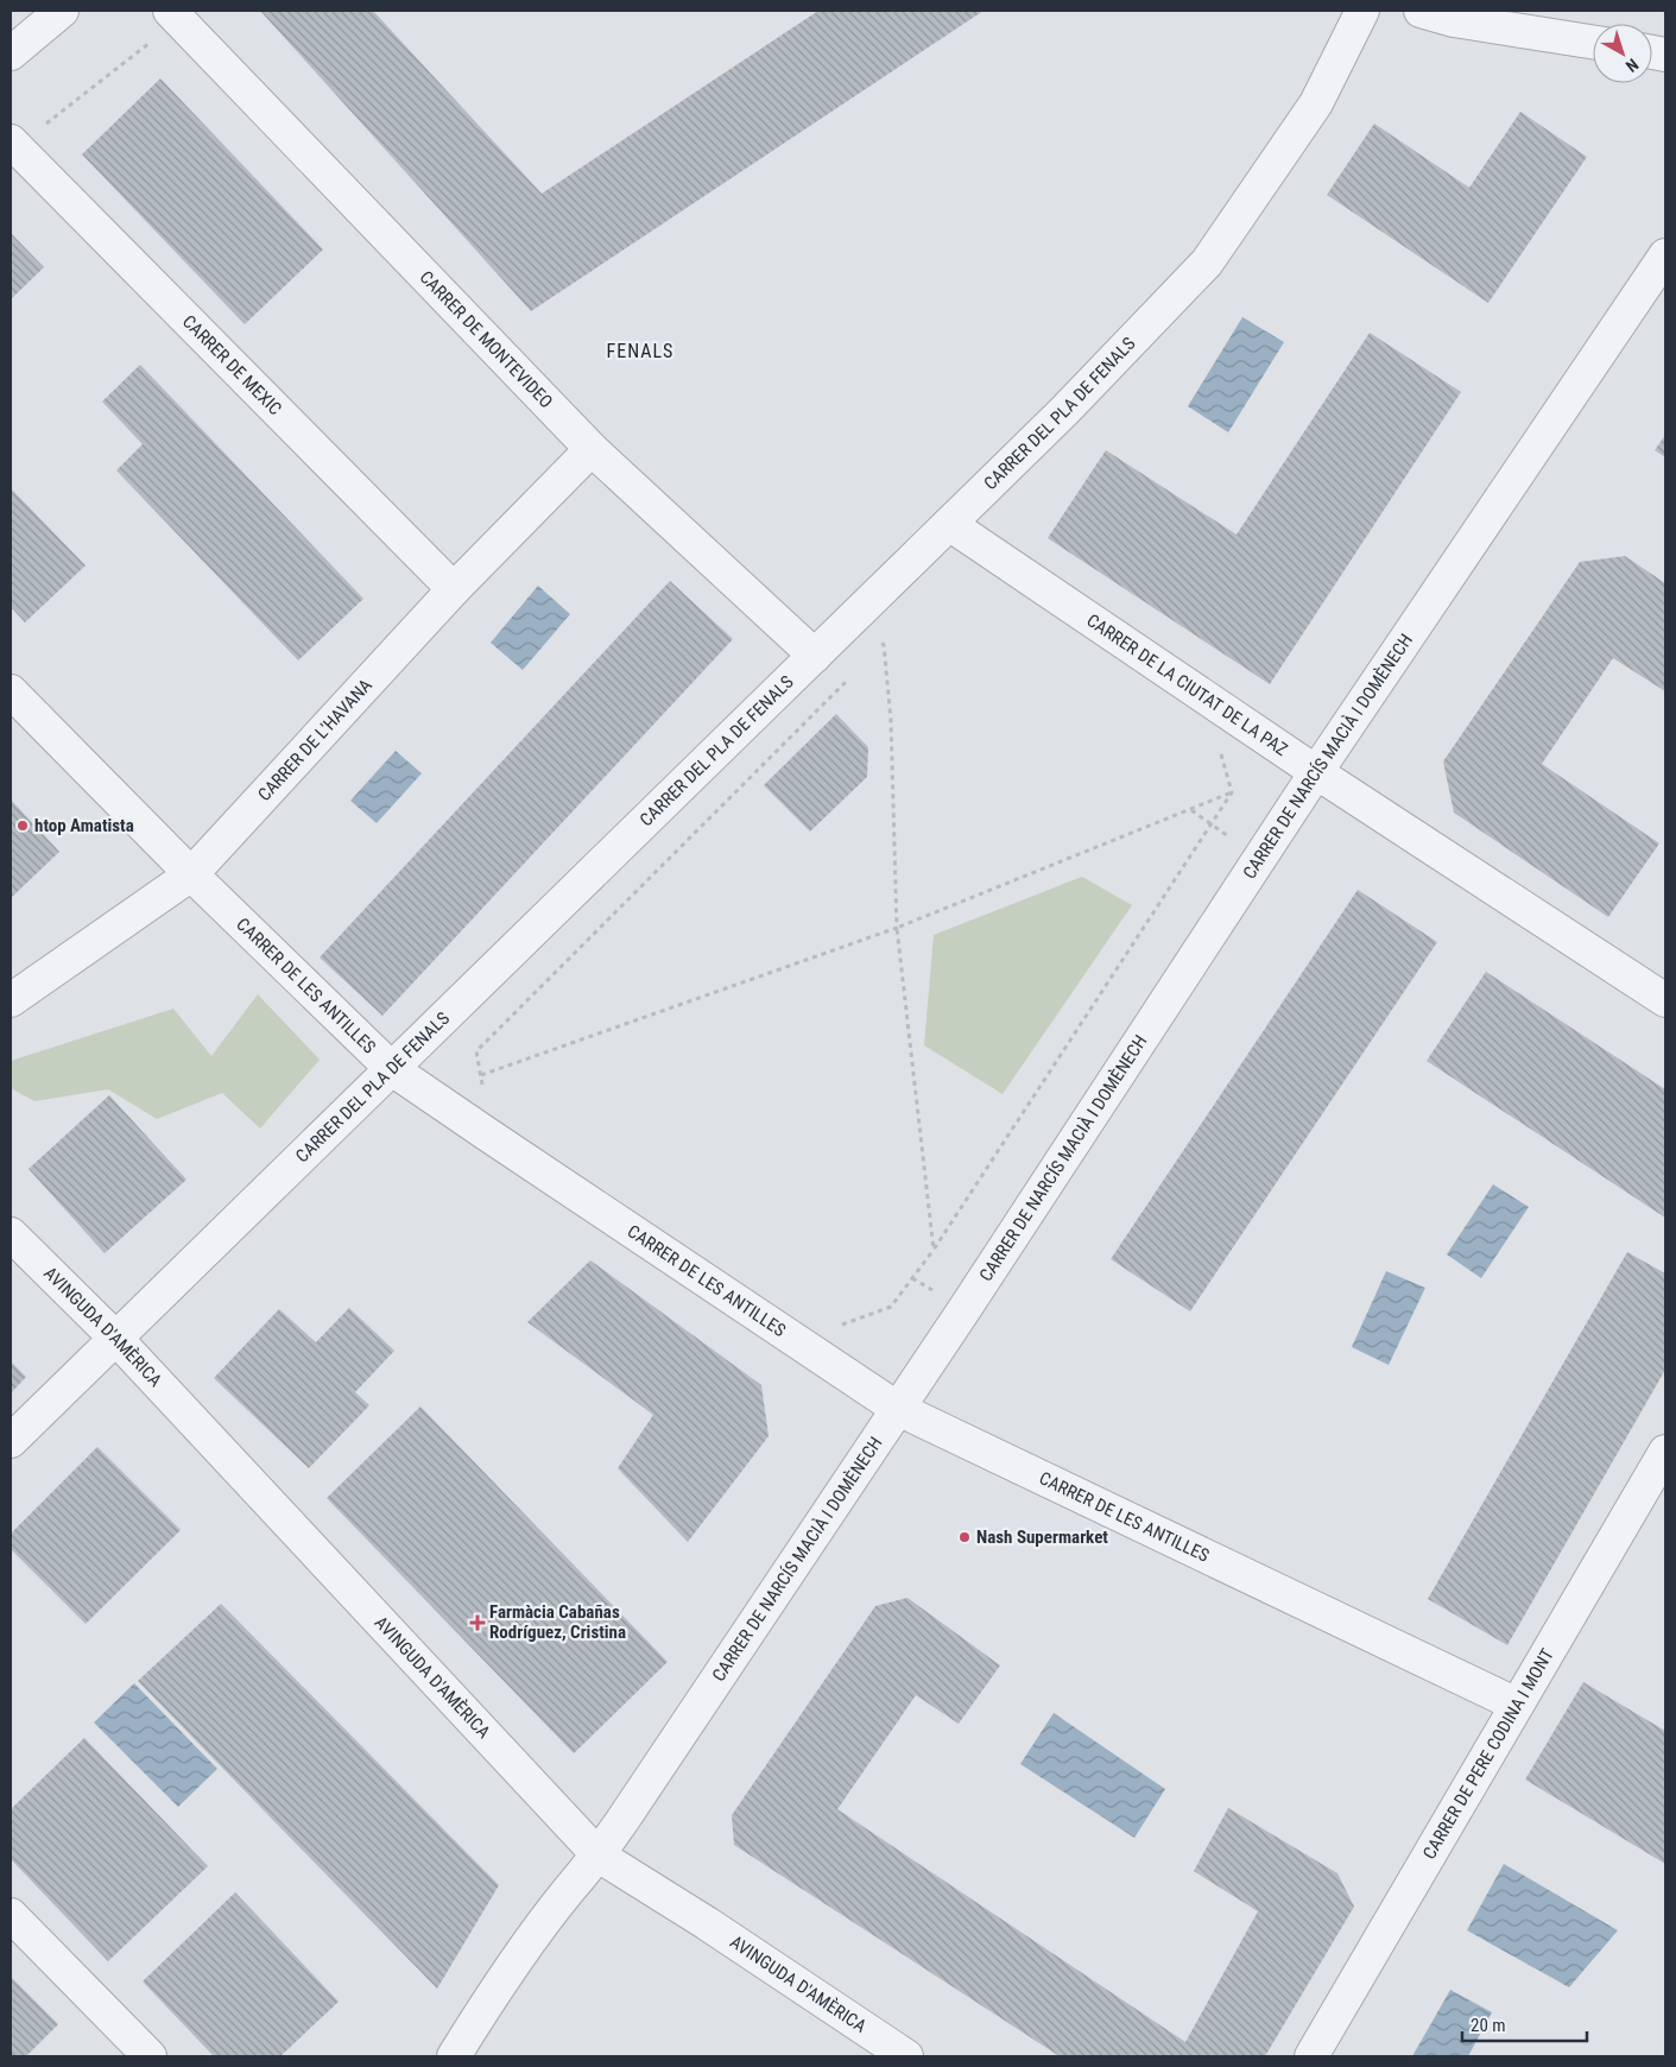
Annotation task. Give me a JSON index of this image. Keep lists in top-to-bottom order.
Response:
{
  "streets": {
    "street": [
      "CARRER DE MONTEVIDEO",
      "CARRER DE MEXIC",
      "CARRER DEL PLA DE FENALS",
      "CARRER DE LA CIUTAT DE LA PAZ",
      "CARRER DE L'HAVANA",
      "CARRER DE NARCÍS MACIÀ I DOMÈNECH",
      "CARRER DE LES ANTILLES",
      "AVINGUDA D'AMÈRICA",
      "CARRER DE PERE CODINA I MONT"
    ]
  },
  "crossings": [
    ["CARRER DE MONTEVIDEO", "CARRER DEL PLA DE FENALS"],
    ["CARRER DE MONTEVIDEO", "CARRER DE L'HAVANA"],
    ["CARRER DE MEXIC", "CARRER DE L'HAVANA"],
    ["CARRER DEL PLA DE FENALS", "CARRER DE LA CIUTAT DE LA PAZ"],
    ["CARRER DEL PLA DE FENALS", "CARRER DE LES ANTILLES"],
    ["CARRER DEL PLA DE FENALS", "AVINGUDA D'AMÈRICA"],
    ["CARRER DE LA CIUTAT DE LA PAZ", "CARRER DE NARCÍS MACIÀ I DOMÈNECH"],
    ["CARRER DE L'HAVANA", "CARRER DE LES ANTILLES"],
    ["CARRER DE NARCÍS MACIÀ I DOMÈNECH", "CARRER DE LES ANTILLES"],
    ["CARRER DE NARCÍS MACIÀ I DOMÈNECH", "AVINGUDA D'AMÈRICA"],
    ["CARRER DE LES ANTILLES", "CARRER DE PERE CODINA I MONT"]
  ],
  "districts": ["FENALS"],
  "places": {
    "other": ["htop Amatista", "Nash Supermarket"],
    "health": ["Farmàcia Cabañas Rodríguez, Cristina"]
  },
  "scale_bar": "20 m",
  "north": "bottom right"
}
